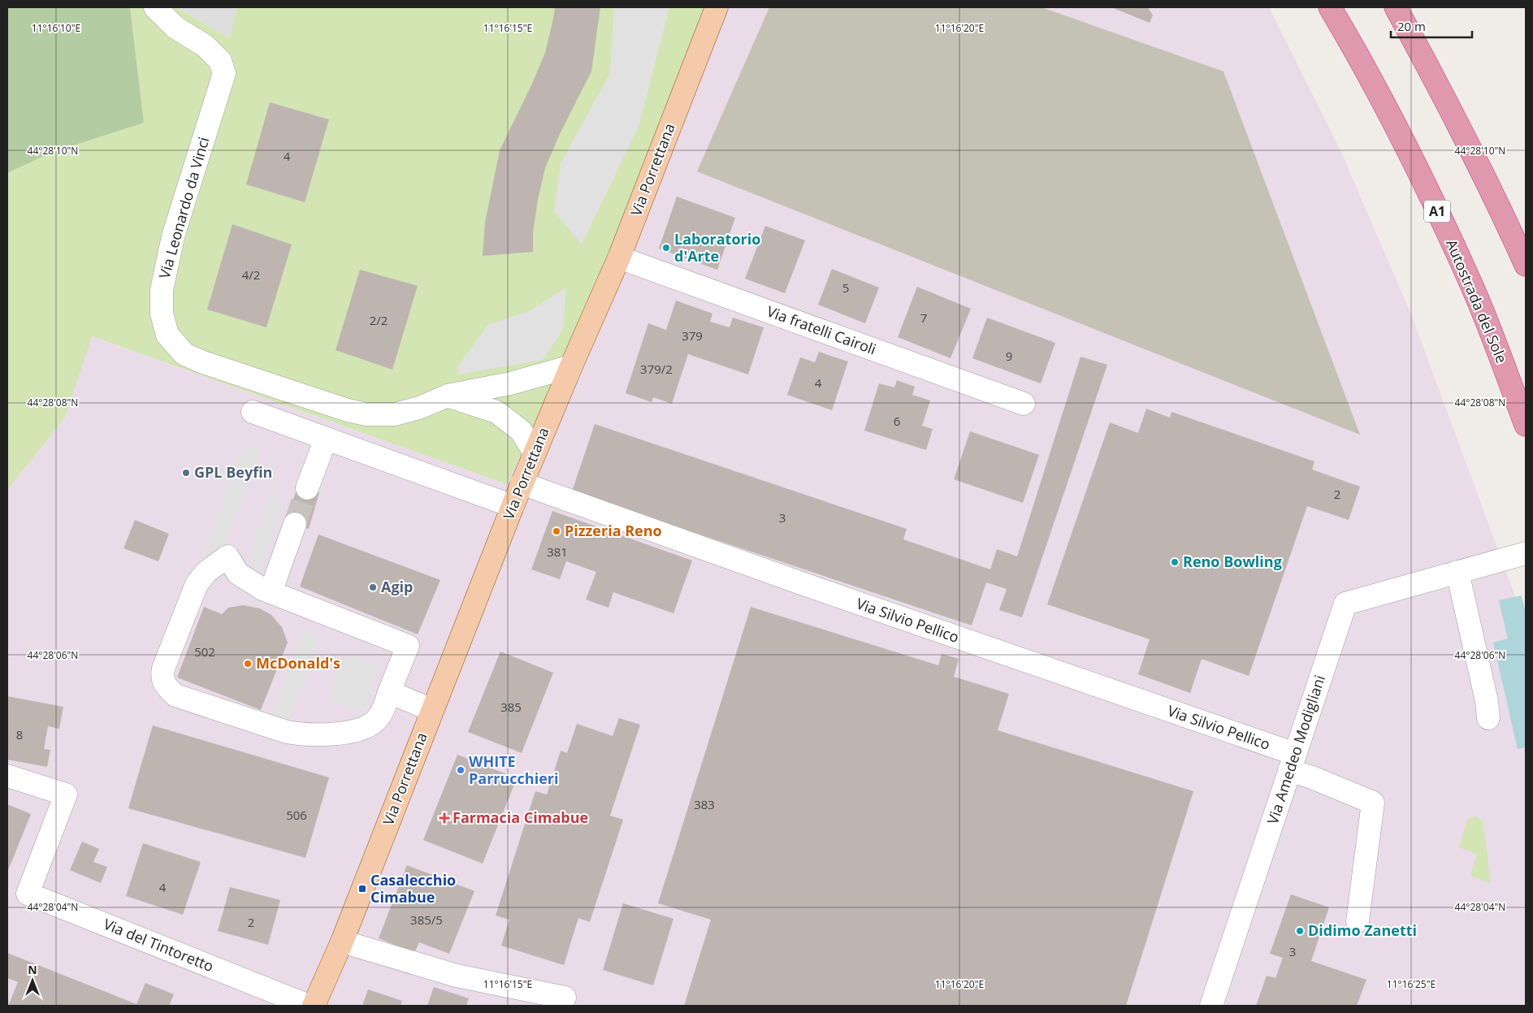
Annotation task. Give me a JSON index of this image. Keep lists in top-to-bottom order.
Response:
{
  "streets": {
    "highway": ["A1", "Autostrada del Sole"],
    "main road": ["Via Porrettana"],
    "street": [
      "Via Leonardo da Vinci",
      "Via fratelli Cairoli",
      "Via Silvio Pellico",
      "Via Amedeo Modigliani",
      "Via del Tintoretto"
    ]
  },
  "crossings": [
    ["Via Porrettana", "Via Leonardo da Vinci"],
    ["Via Porrettana", "Via fratelli Cairoli"],
    ["Via Porrettana", "Via Silvio Pellico"],
    ["Via Silvio Pellico", "Via Amedeo Modigliani"]
  ],
  "places": {
    "other": [
      "Laboratorio d'Arte",
      "GPL Beyfin",
      "Pizzeria Reno",
      "Reno Bowling",
      "Agip",
      "McDonald's",
      "WHITE Parrucchieri",
      "Didimo Zanetti"
    ],
    "health": ["Farmacia Cimabue"],
    "transit": ["Casalecchio Cimabue"]
  },
  "house_numbers": [
    "4",
    "4/2",
    "5",
    "7",
    "2/2",
    "379",
    "9",
    "379/2",
    "4",
    "6",
    "2",
    "3",
    "381",
    "502",
    "385",
    "8",
    "383",
    "506",
    "4",
    "385/5",
    "2",
    "3"
  ],
  "scale_bar": "20 m",
  "north": "top",
  "coordinates": [
    "11°16'10\"E",
    "11°16'15\"E",
    "11°16'20\"E",
    "44°28'10\"N",
    "44°28'08\"N",
    "44°28'06\"N",
    "44°28'04\"N",
    "11°16'25\"E"
  ]
}
